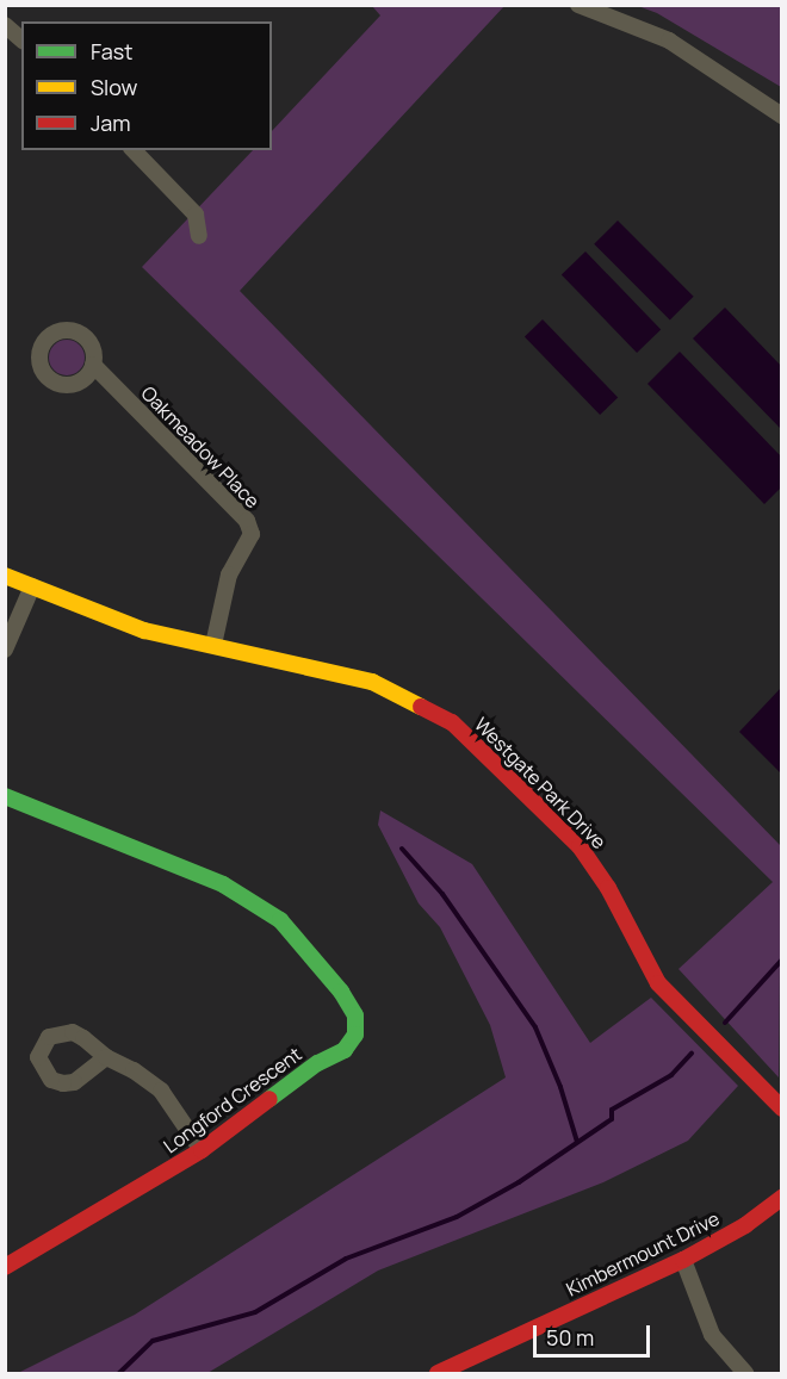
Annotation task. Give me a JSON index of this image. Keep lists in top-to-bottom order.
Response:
{
  "streets": {
    "street": [
      "Oakmeadow Place",
      "Westgate Park Drive",
      "Longford Crescent",
      "Kimbermount Drive"
    ]
  },
  "crossings": [
    ["Oakmeadow Place", "Westgate Park Drive"]
  ],
  "legend": ["Fast", "Slow", "Jam"],
  "scale_bar": "50 m"
}
